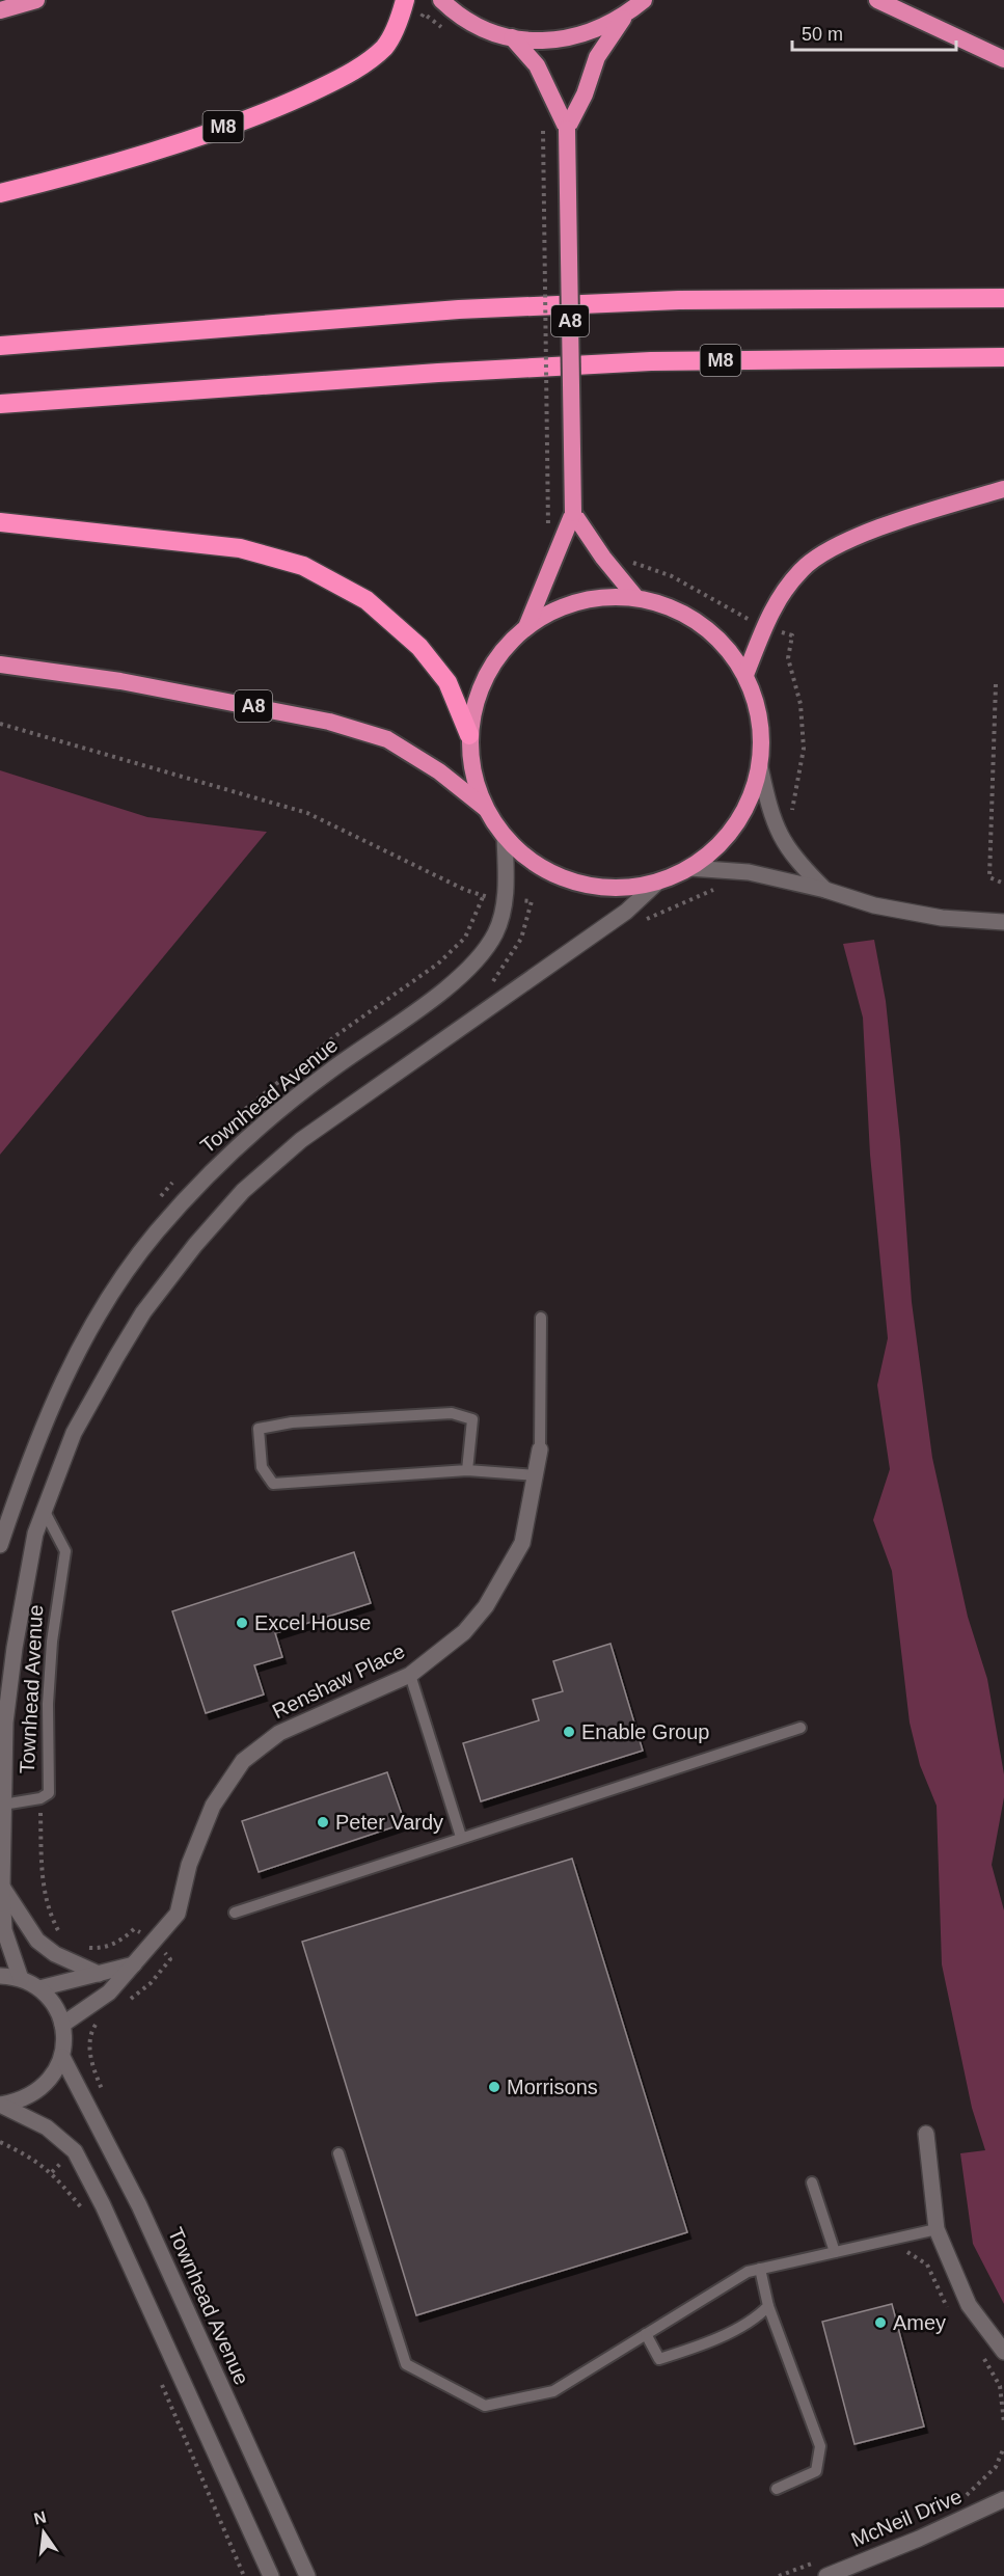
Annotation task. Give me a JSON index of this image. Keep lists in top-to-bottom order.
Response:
{
  "streets": {
    "highway": ["M8", "A8"],
    "street": ["Townhead Avenue", "Renshaw Place", "McNeil Drive"]
  },
  "places": [
    "Excel House",
    "Enable Group",
    "Peter Vardy",
    "Morrisons",
    "Amey"
  ],
  "scale_bar": "50 m",
  "north": "top"
}
